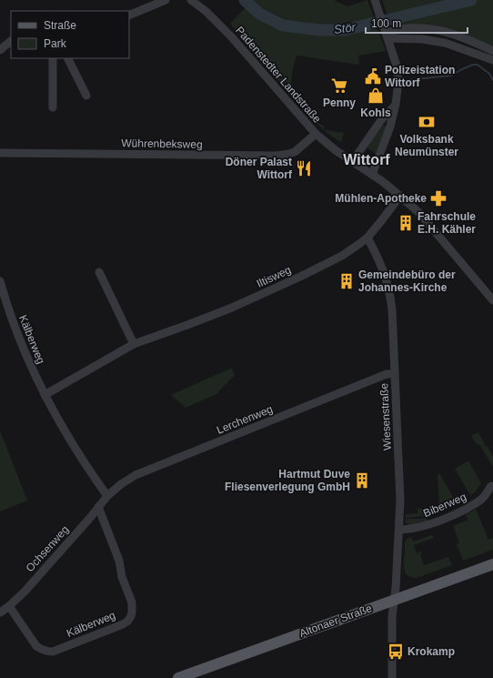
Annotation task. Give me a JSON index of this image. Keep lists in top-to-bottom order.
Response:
{
  "streets": {
    "main road": ["Altonaer Straße"],
    "street": [
      "Padenstedter Landstraße",
      "Wührenbeksweg",
      "Iltisweg",
      "Kälberweg",
      "Wiesenstraße",
      "Lerchenweg",
      "Biberweg",
      "Ochsenweg"
    ]
  },
  "crossings": [
    ["Padenstedter Landstraße", "Wührenbeksweg"],
    ["Padenstedter Landstraße", "Iltisweg"],
    ["Iltisweg", "Kälberweg"],
    ["Iltisweg", "Wiesenstraße"],
    ["Kälberweg", "Lerchenweg"],
    ["Kälberweg", "Ochsenweg"],
    ["Wiesenstraße", "Lerchenweg"],
    ["Wiesenstraße", "Biberweg"],
    ["Wiesenstraße", "Altonaer Straße"],
    ["Lerchenweg", "Ochsenweg"]
  ],
  "districts": ["Wittorf"],
  "water": ["Stör"],
  "places": {
    "public building": ["Polizeistation Wittorf"],
    "supermarket": ["Penny"],
    "shop": ["Kohls"],
    "bank": ["Volksbank Neumünster"],
    "restaurant": ["Döner Palast Wittorf"],
    "pharmacy": ["Mühlen-Apotheke"],
    "building": ["Fahrschule E.H. Kähler", "Gemeindebüro der Johannes-Kirche", "Hartmut Duve Fliesenverlegung GmbH"],
    "bus stop": ["Krokamp"]
  },
  "legend": ["Straße", "Park"],
  "scale_bar": "100 m"
}
